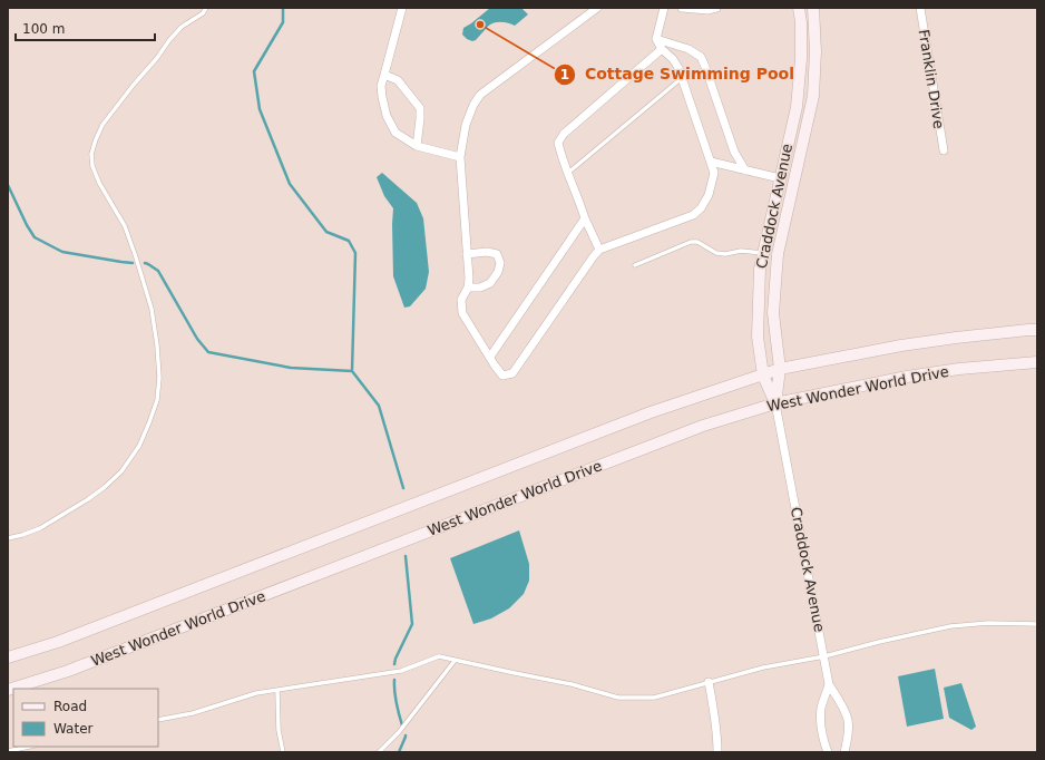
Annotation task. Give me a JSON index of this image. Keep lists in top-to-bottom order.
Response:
{
  "streets": {
    "main road": ["Craddock Avenue", "West Wonder World Drive"],
    "street": ["Franklin Drive"]
  },
  "crossings": [
    ["Craddock Avenue", "West Wonder World Drive"]
  ],
  "places": ["Cottage Swimming Pool"],
  "legend": ["Road", "Water"],
  "scale_bar": "100 m"
}
